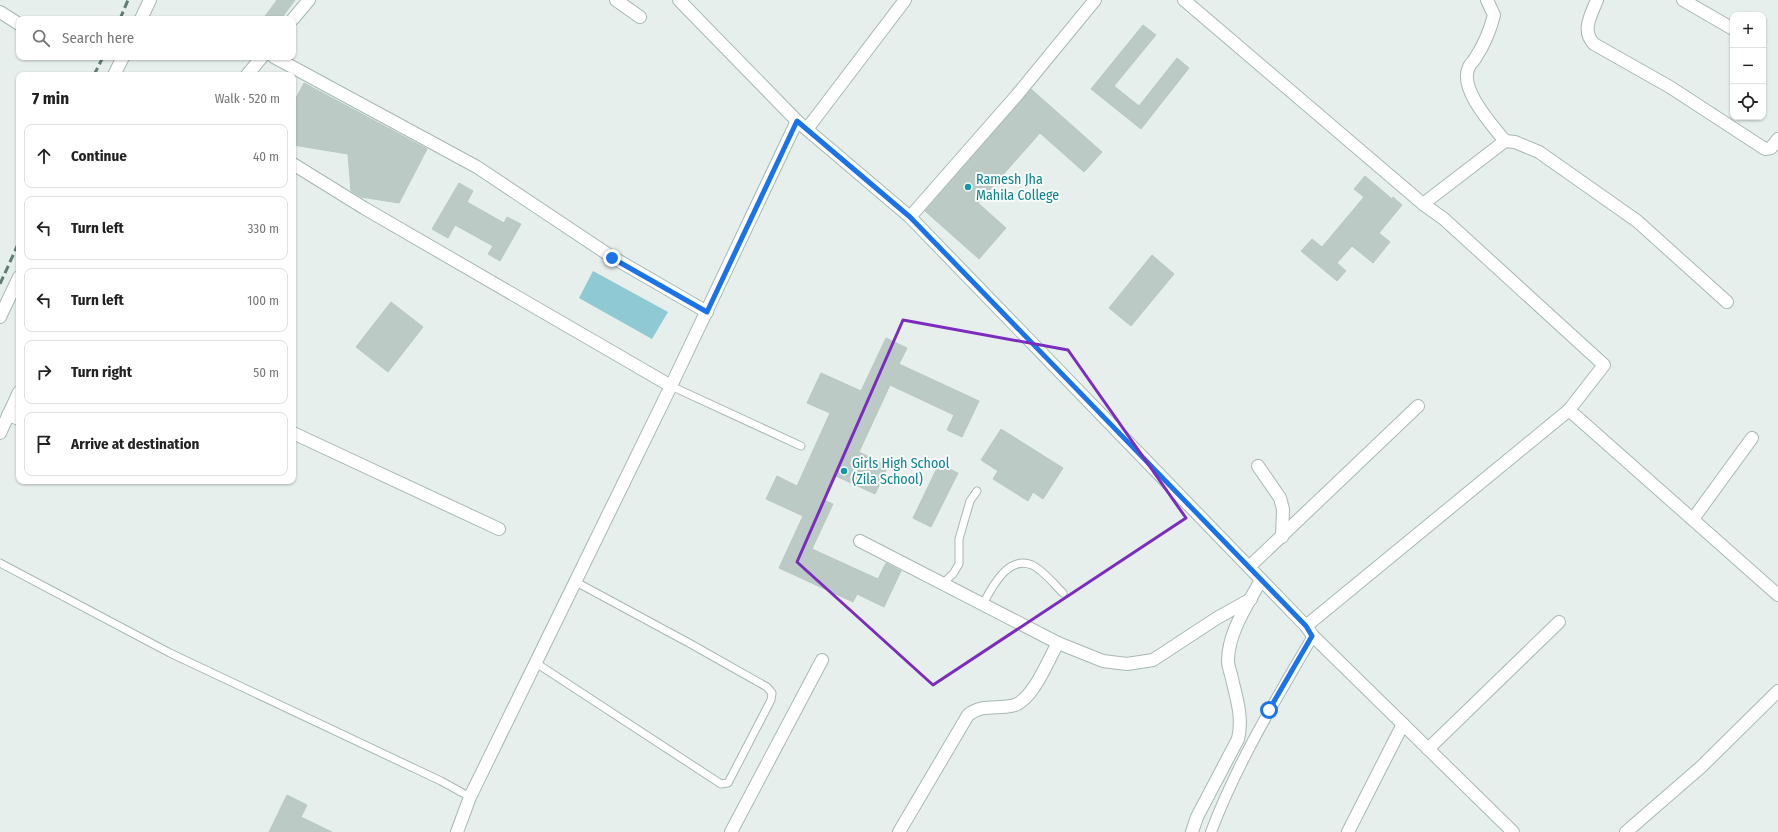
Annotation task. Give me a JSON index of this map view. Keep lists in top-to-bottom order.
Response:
{
  "places": ["Ramesh Jha Mahila College", "Girls High School (Zila School)"],
  "page": {
    "map_buttons": ["+", "−"],
    "search": "Search here",
    "heading": ["7 min", "Walk · 520 m"],
    "list": [
      ["Continue", "40 m"],
      ["Turn left", "330 m"],
      ["Turn left", "100 m"],
      ["Turn right", "50 m"],
      "Arrive at destination"
    ]
  }
}
